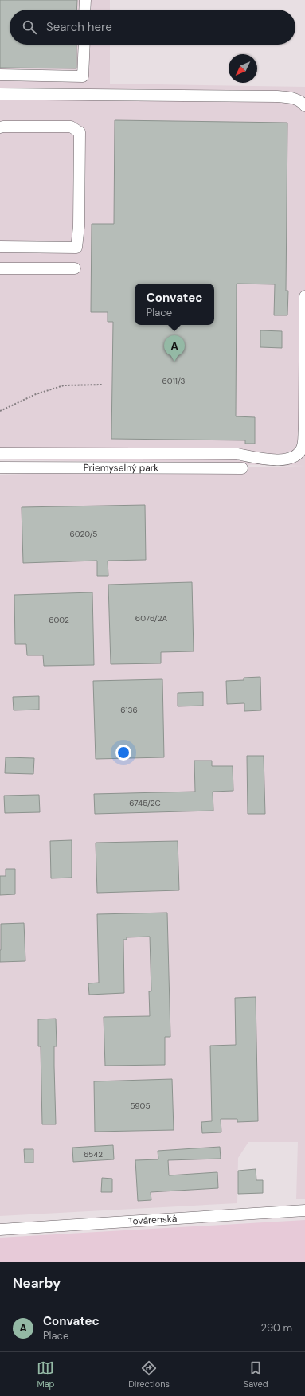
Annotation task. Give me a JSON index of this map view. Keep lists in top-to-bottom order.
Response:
{
  "streets": {
    "street": ["Priemyselný park", "Továrenská"]
  },
  "house_numbers": [
    "6011/3",
    "6020/5",
    "6076/2A",
    "6002",
    "6136",
    "6745/2C",
    "5905",
    "6542"
  ],
  "north": "bottom left",
  "page": {
    "search": "Search here",
    "popup": ["Convatec", "Place"],
    "pins": "A",
    "heading": "Nearby",
    "list": [
      {
        "mark": "A",
        "name": "Convatec",
        "note": "Place",
        "value": "290 m"
      }
    ],
    "nav": ["Map", "Directions", "Saved"]
  }
}
